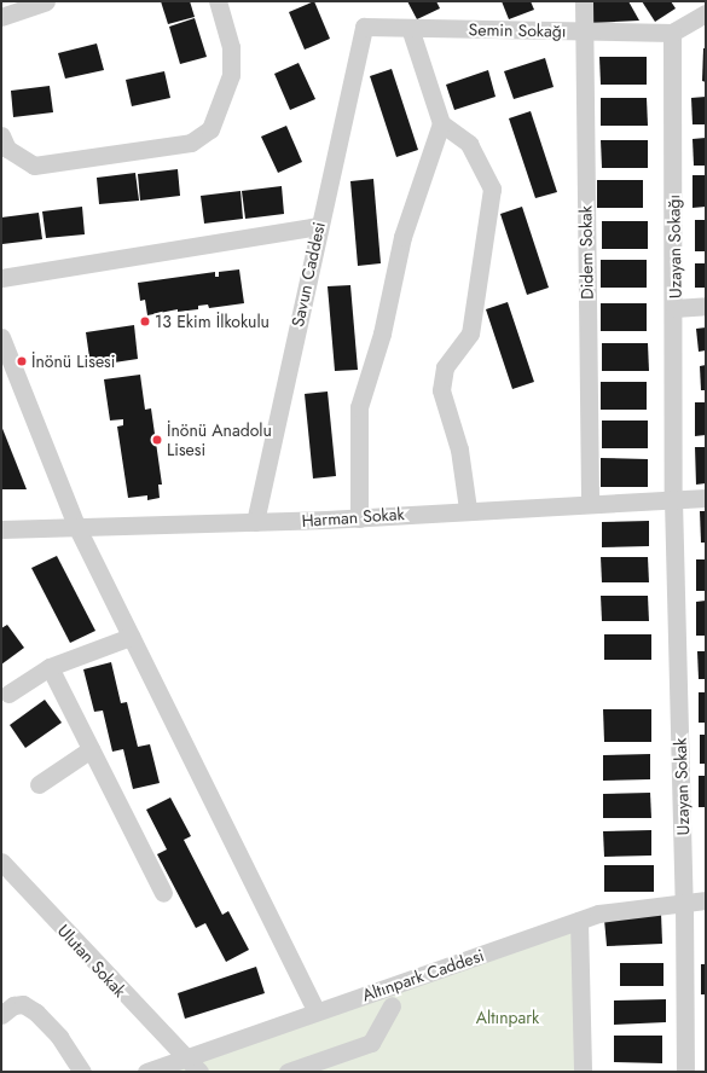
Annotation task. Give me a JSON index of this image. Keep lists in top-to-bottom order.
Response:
{
  "streets": {
    "street": [
      "Semin Sokağı",
      "Uzayan Sokağı",
      "Didem Sokak",
      "Savun Caddesi",
      "Harman Sokak",
      "Uzayan Sokak",
      "Ulutan Sokak",
      "Altınpark Caddesi"
    ]
  },
  "crossings": [
    ["Semin Sokağı", "Uzayan Sokağı"],
    ["Semin Sokağı", "Didem Sokak"],
    ["Semin Sokağı", "Savun Caddesi"],
    ["Uzayan Sokağı", "Harman Sokak"],
    ["Uzayan Sokağı", "Uzayan Sokak"],
    ["Didem Sokak", "Harman Sokak"],
    ["Savun Caddesi", "Harman Sokak"],
    ["Harman Sokak", "Uzayan Sokak"],
    ["Uzayan Sokak", "Altınpark Caddesi"],
    ["Ulutan Sokak", "Altınpark Caddesi"]
  ],
  "parks": ["Altınpark"],
  "places": ["13 Ekim İlkokulu", "İnönü Lisesi", "İnönü Anadolu Lisesi"]
}
